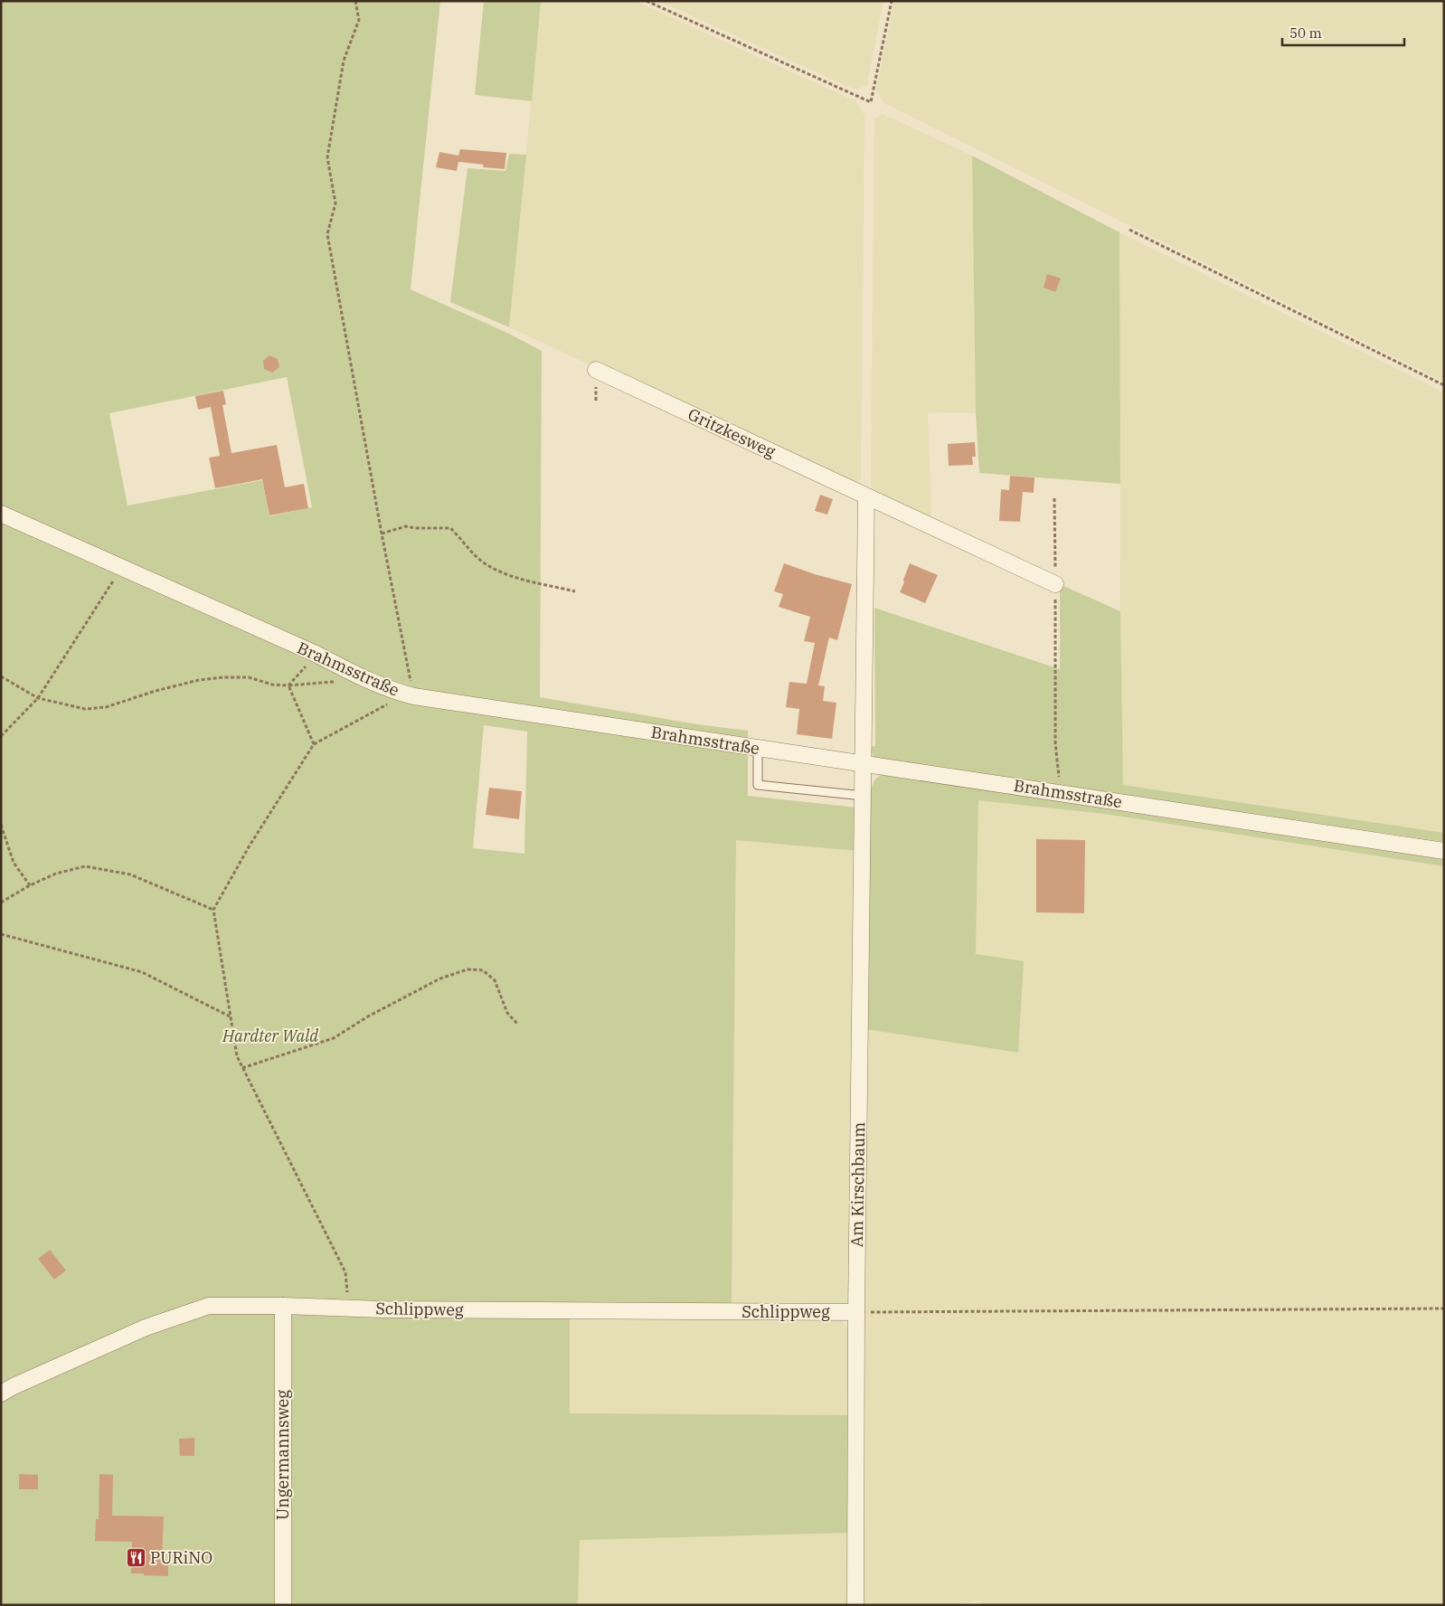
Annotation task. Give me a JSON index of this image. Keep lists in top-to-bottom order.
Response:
{
  "streets": {
    "street": [
      "Gritzkesweg",
      "Brahmsstraße",
      "Am Kirschbaum",
      "Schlippweg",
      "Ungermannsweg"
    ]
  },
  "crossings": [
    ["Brahmsstraße", "Am Kirschbaum"],
    ["Am Kirschbaum", "Schlippweg"],
    ["Schlippweg", "Ungermannsweg"]
  ],
  "parks": ["Hardter Wald"],
  "places": {
    "restaurant": ["PURiNO"]
  },
  "scale_bar": "50 m"
}
